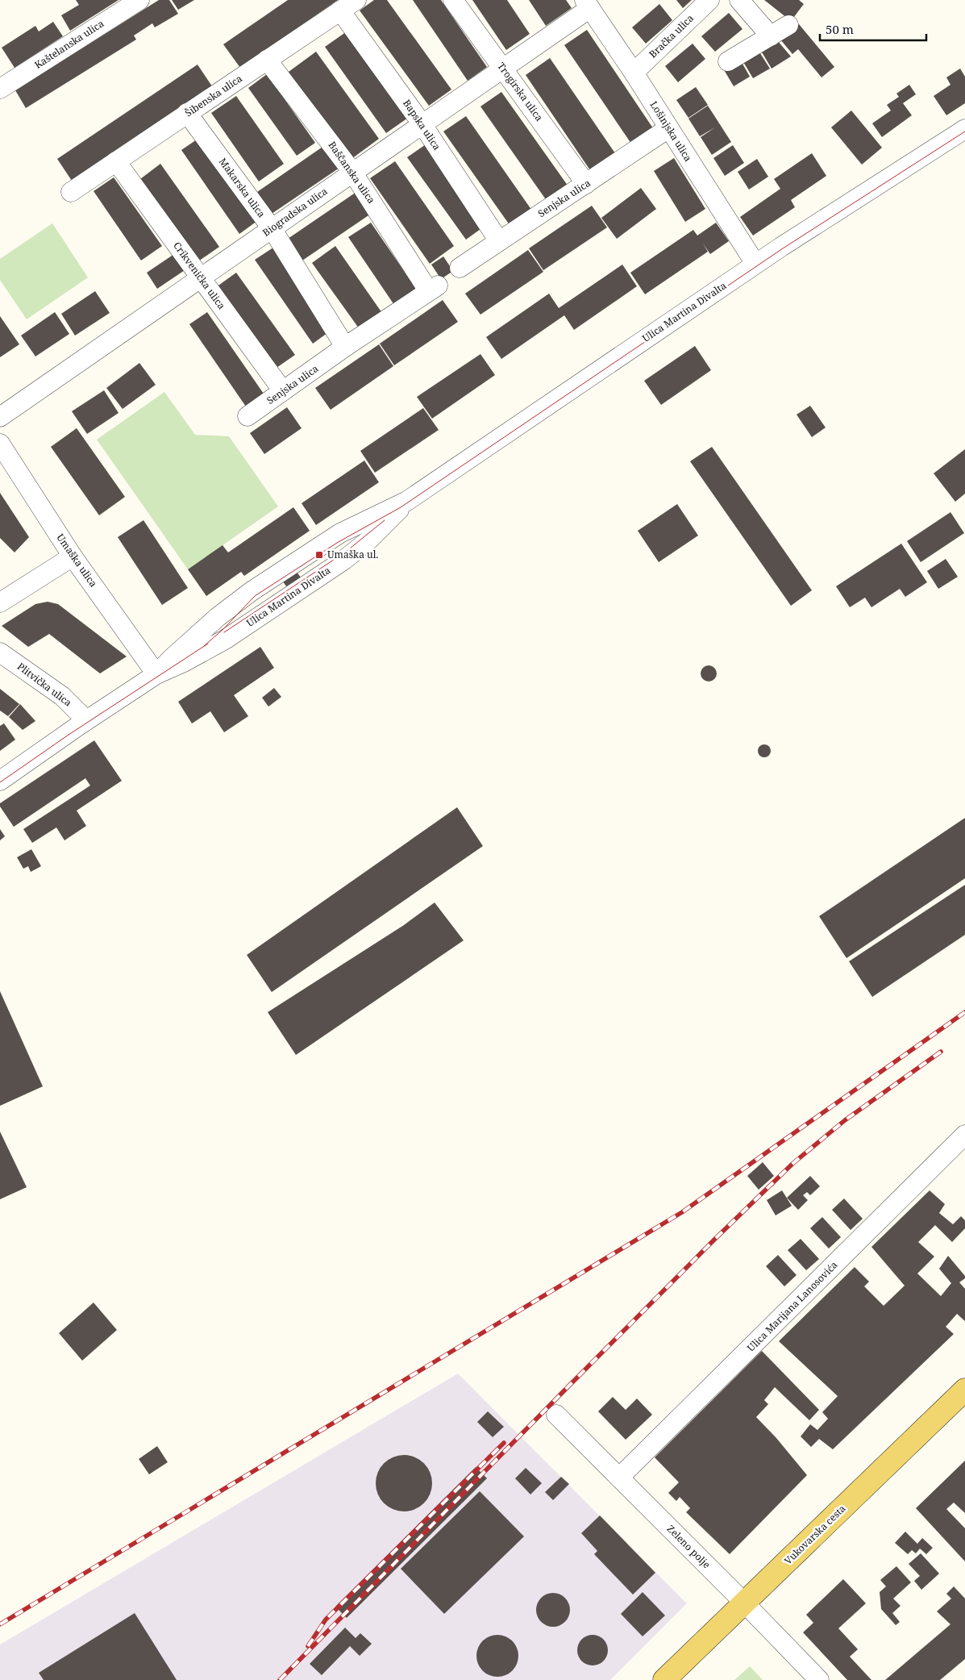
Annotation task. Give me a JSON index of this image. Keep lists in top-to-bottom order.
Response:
{
  "streets": {
    "main road": ["Vukovarska cesta"],
    "street": [
      "Bračka ulica",
      "Kaštelanska ulica",
      "Trogirska ulica",
      "Šibenska ulica",
      "Bapska ulica",
      "Lošinjska ulica",
      "Baščanska ulica",
      "Makarska ulica",
      "Senjska ulica",
      "Biogradska ulica",
      "Crikvenička ulica",
      "Ulica Martina Divalta",
      "Umaška ulica",
      "Plitvička ulica",
      "Ulica Marijana Lanosovića",
      "Zeleno polje"
    ]
  },
  "crossings": [
    ["Bračka ulica", "Lošinjska ulica"],
    ["Trogirska ulica", "Senjska ulica"],
    ["Trogirska ulica", "Biogradska ulica"],
    ["Šibenska ulica", "Bapska ulica"],
    ["Šibenska ulica", "Baščanska ulica"],
    ["Šibenska ulica", "Makarska ulica"],
    ["Šibenska ulica", "Crikvenička ulica"],
    ["Bapska ulica", "Senjska ulica"],
    ["Bapska ulica", "Biogradska ulica"],
    ["Lošinjska ulica", "Senjska ulica"],
    ["Lošinjska ulica", "Biogradska ulica"],
    ["Lošinjska ulica", "Ulica Martina Divalta"],
    ["Baščanska ulica", "Senjska ulica"],
    ["Baščanska ulica", "Biogradska ulica"],
    ["Makarska ulica", "Senjska ulica"],
    ["Makarska ulica", "Biogradska ulica"],
    ["Senjska ulica", "Crikvenička ulica"],
    ["Biogradska ulica", "Crikvenička ulica"],
    ["Ulica Martina Divalta", "Umaška ulica"],
    ["Ulica Martina Divalta", "Plitvička ulica"],
    ["Ulica Marijana Lanosovića", "Zeleno polje"],
    ["Vukovarska cesta", "Zeleno polje"]
  ],
  "places": {
    "transit": ["Umaška ul."]
  },
  "scale_bar": "50 m"
}
